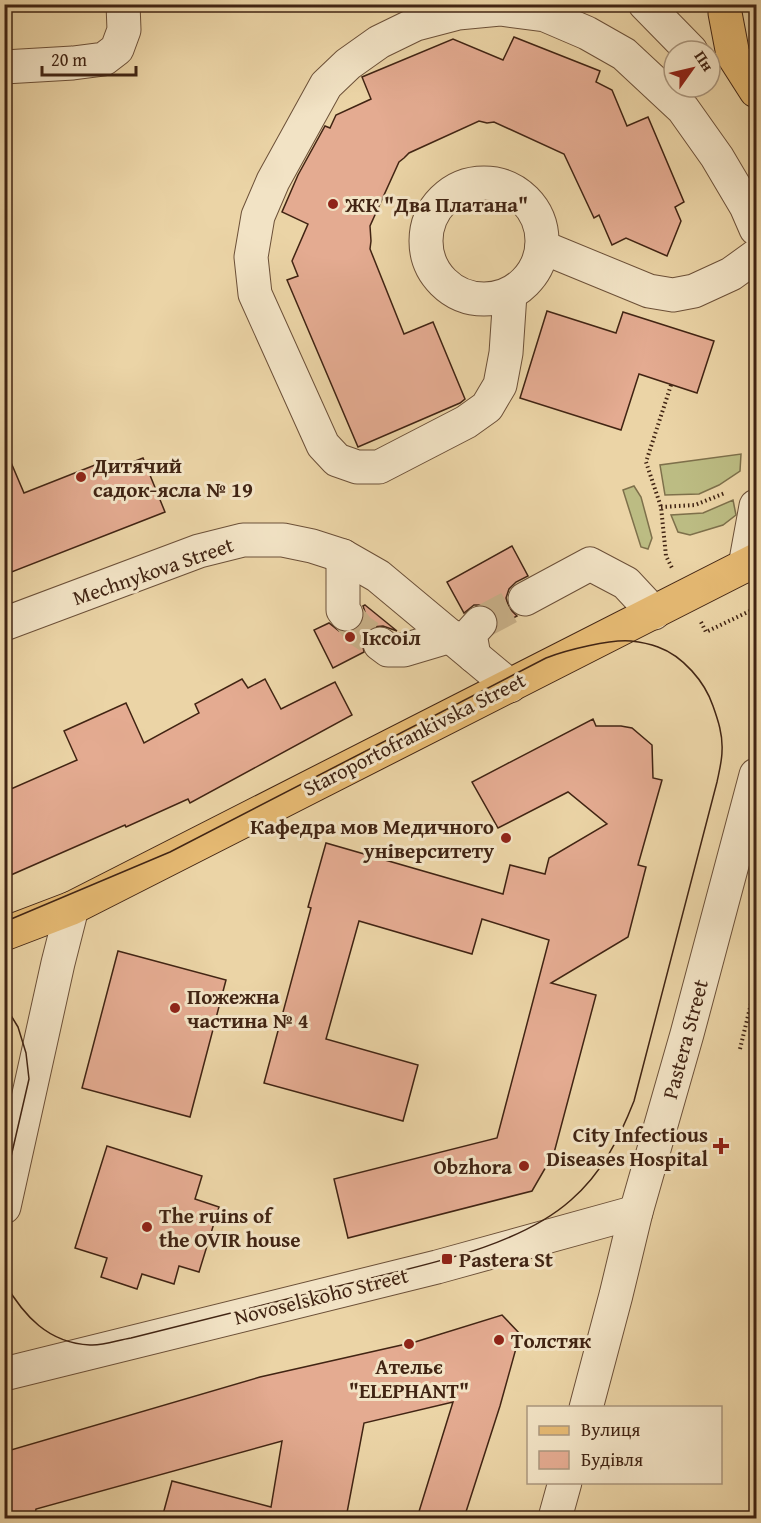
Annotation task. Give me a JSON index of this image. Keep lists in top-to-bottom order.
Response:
{
  "streets": {
    "main road": ["Staroportofrankivska Street"],
    "street": ["Mechnykova Street", "Pastera Street", "Novoselskoho Street"]
  },
  "crossings": [
    ["Mechnykova Street", "Staroportofrankivska Street"],
    ["Pastera Street", "Novoselskoho Street"]
  ],
  "places": {
    "other": [
      "ЖК \"Два Платана\"",
      "Дитячий садок-ясла № 19",
      "Iксоiл",
      "Кафедра мов Медичного університету",
      "Пожежна частина № 4",
      "Obzhora",
      "The ruins of the OVIR house",
      "Толстяк",
      "Ательє \"ELEPHANT\""
    ],
    "health": ["City Infectious Diseases Hospital"],
    "transit": ["Pastera St"]
  },
  "legend": ["Вулиця", "Будівля"],
  "scale_bar": "20 m",
  "north": "top right"
}
